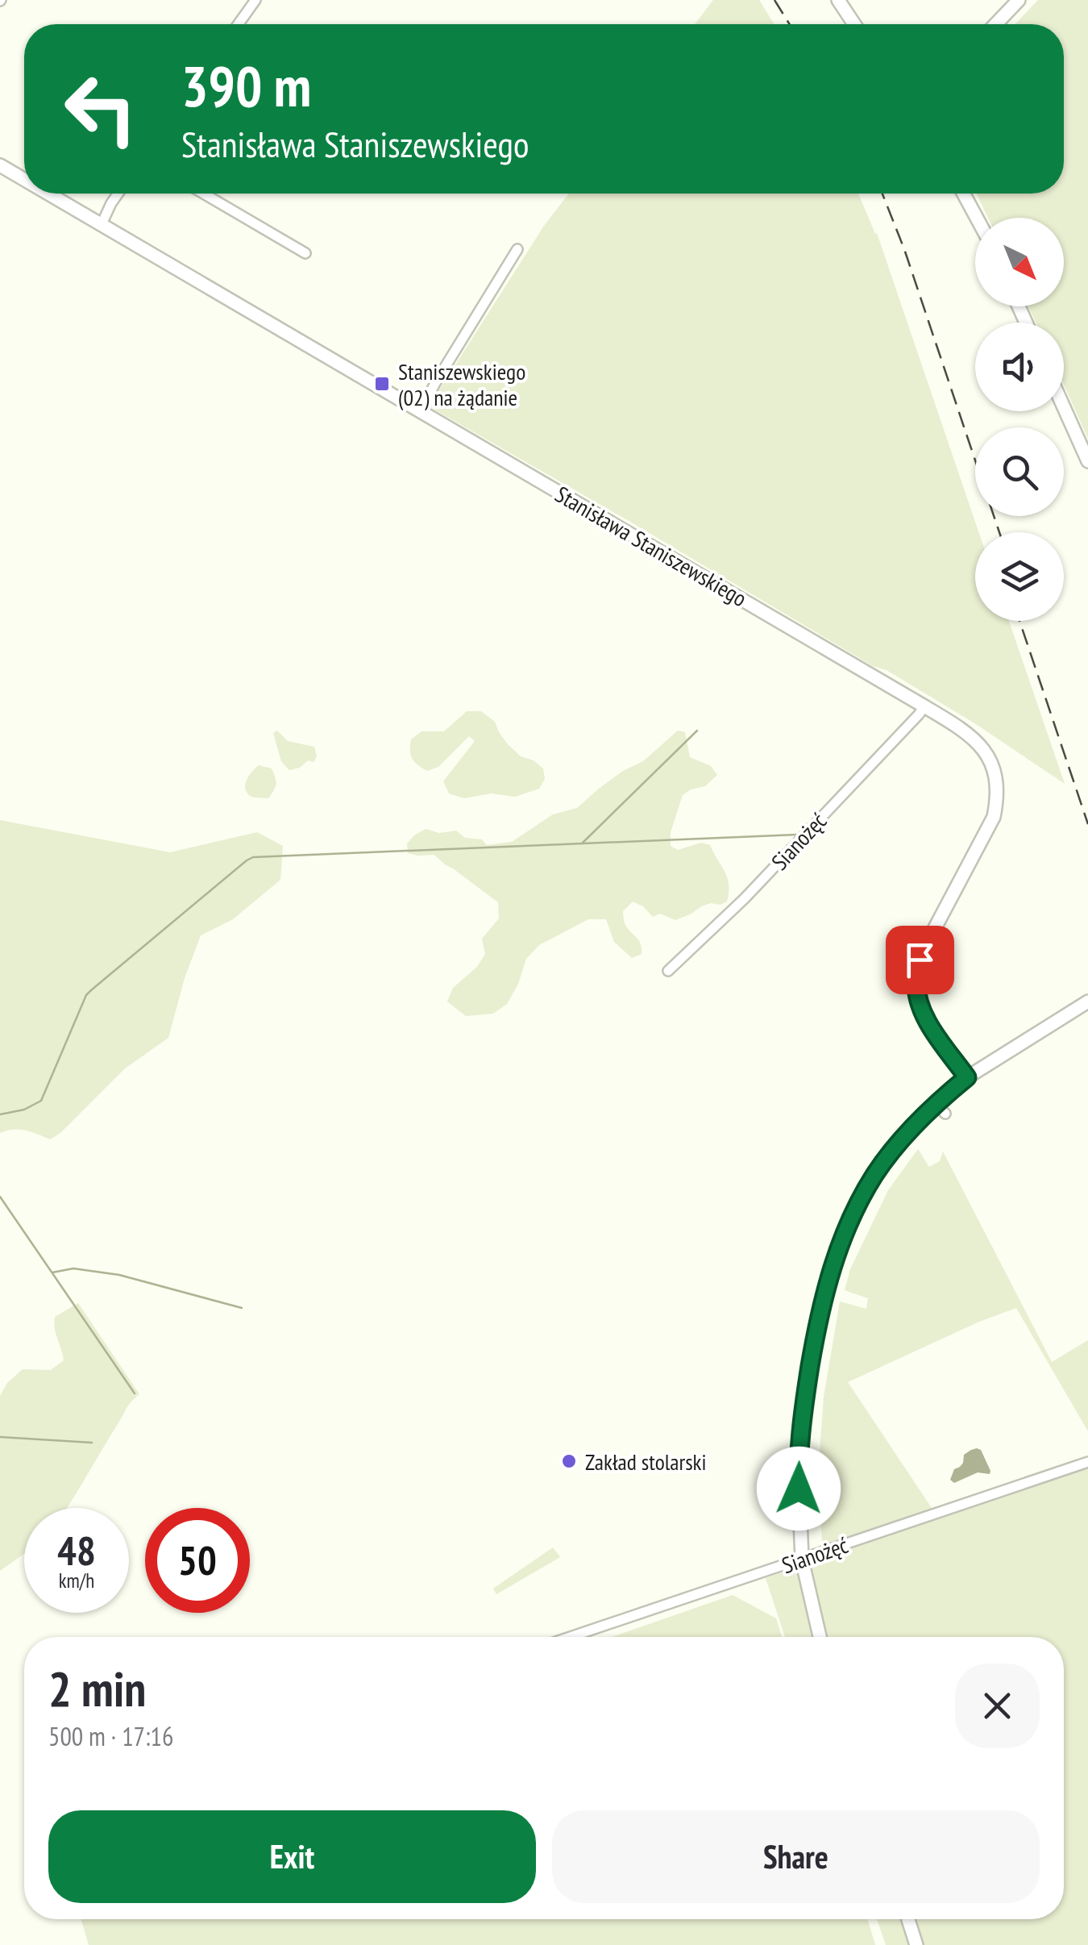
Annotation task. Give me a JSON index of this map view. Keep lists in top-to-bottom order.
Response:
{
  "streets": {
    "street": ["Stanisława Staniszewskiego", "Sianożęć"]
  },
  "crossings": [
    ["Stanisława Staniszewskiego", "Sianożęć"]
  ],
  "places": {
    "transit": ["Staniszewskiego (02) na żądanie"],
    "other": ["Zakład stolarski"]
  },
  "north": "bottom right",
  "page": {
    "turn": ["390 m", "Stanisława Staniszewskiego"],
    "speed": "48 km/h",
    "limit": "50",
    "heading": ["2 min", "500 m · 17:16"],
    "buttons": ["Exit", "Share"]
  }
}
